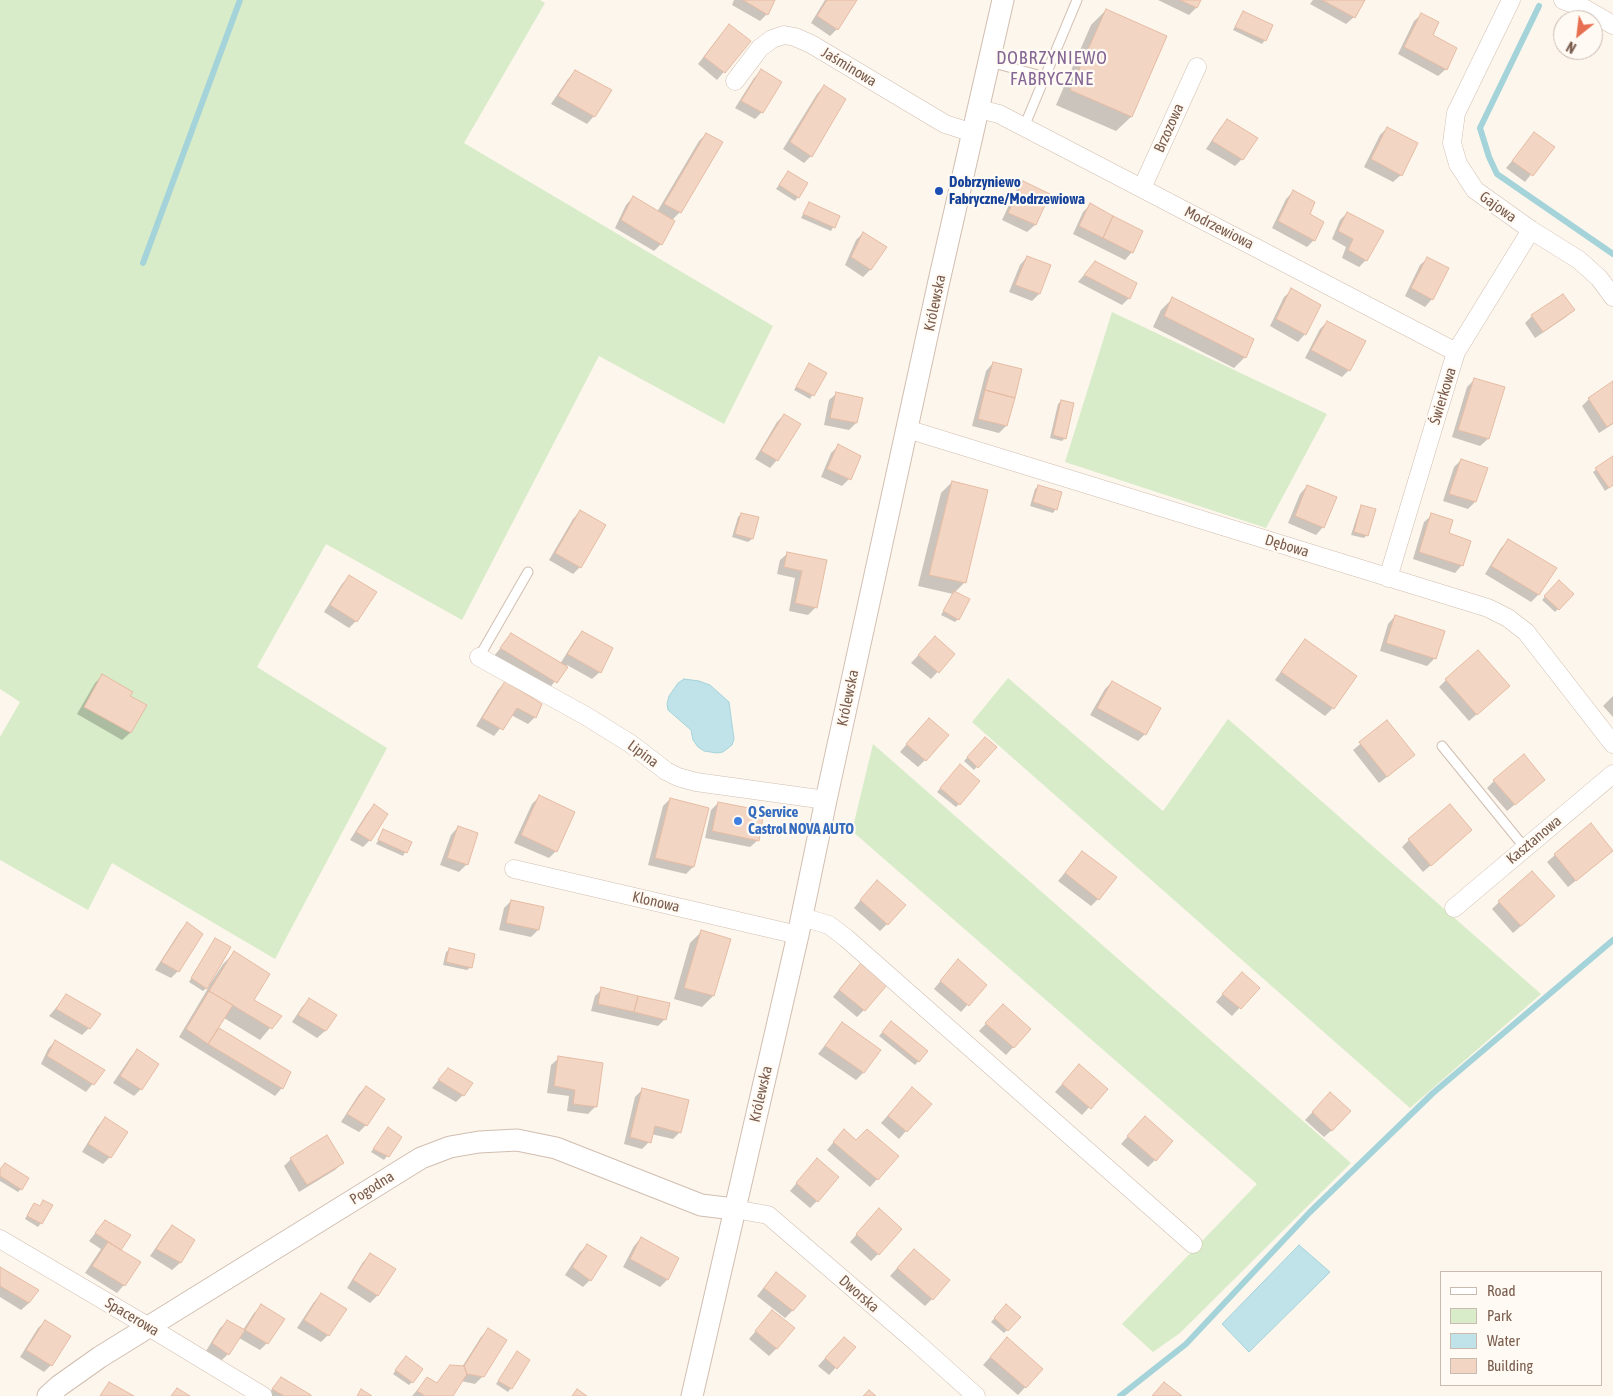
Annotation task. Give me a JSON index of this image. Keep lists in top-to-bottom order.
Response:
{
  "streets": {
    "street": [
      "Jaśminowa",
      "Brzozowa",
      "Gajowa",
      "Modrzewiowa",
      "Królewska",
      "Świerkowa",
      "Dębowa",
      "Lipina",
      "Kasztanowa",
      "Klonowa",
      "Pogodna",
      "Dworska",
      "Spacerowa"
    ]
  },
  "crossings": [
    ["Jaśminowa", "Królewska"],
    ["Brzozowa", "Modrzewiowa"],
    ["Gajowa", "Świerkowa"],
    ["Modrzewiowa", "Królewska"],
    ["Modrzewiowa", "Świerkowa"],
    ["Królewska", "Dębowa"],
    ["Królewska", "Lipina"],
    ["Królewska", "Klonowa"],
    ["Królewska", "Pogodna"],
    ["Królewska", "Dworska"],
    ["Świerkowa", "Dębowa"],
    ["Pogodna", "Dworska"],
    ["Pogodna", "Spacerowa"]
  ],
  "districts": ["DOBRZYNIEWO FABRYCZNE"],
  "places": ["Dobrzyniewo Fabryczne/Modrzewiowa", "Q Service Castrol NOVA AUTO"],
  "legend": [
    "Road",
    "Park",
    "Water",
    "Building"
  ],
  "north": "bottom left"
}
